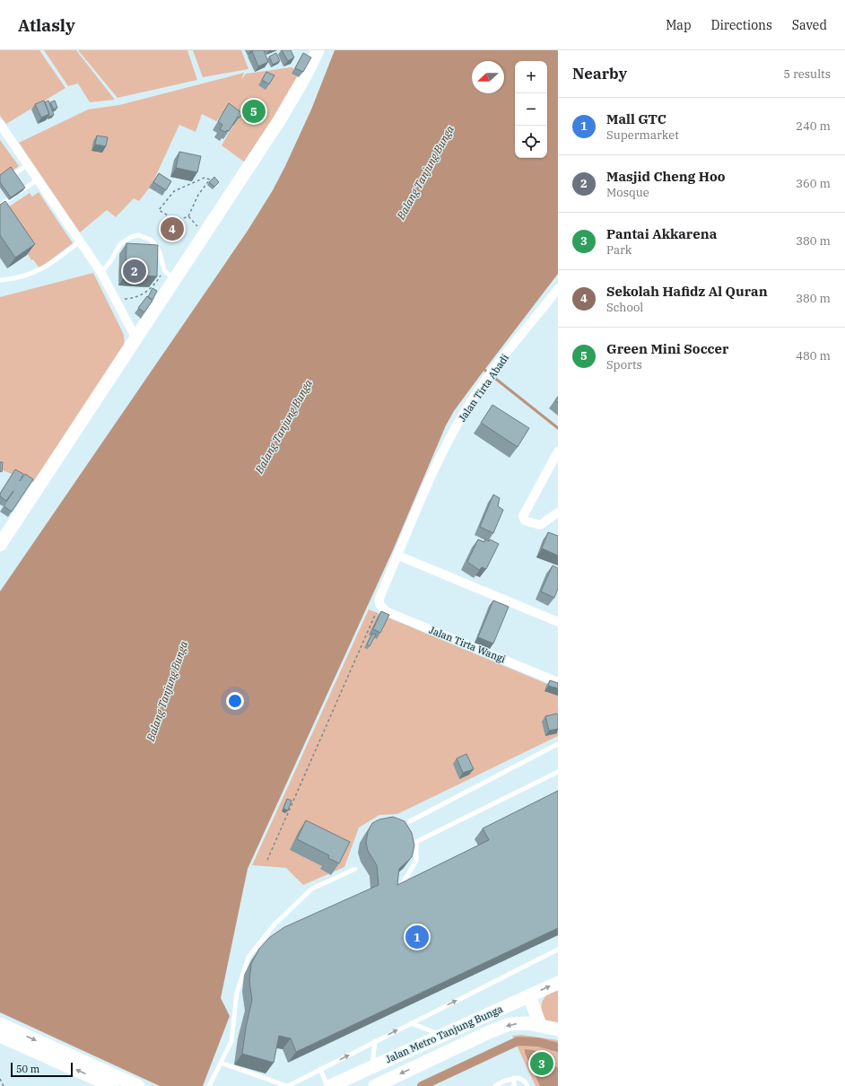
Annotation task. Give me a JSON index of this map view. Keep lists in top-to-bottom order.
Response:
{
  "streets": {
    "main road": ["Jalan Metro Tanjung Bunga"],
    "street": ["Jalan Tirta Abadi", "Jalan Tirta Wangi"]
  },
  "crossings": [
    ["Jalan Tirta Abadi", "Jalan Tirta Wangi"]
  ],
  "water": ["Balang Tanjung Bunga"],
  "scale_bar": "50 m",
  "north": "left",
  "page": {
    "header": "Atlasly",
    "nav": ["Map", "Directions", "Saved"],
    "heading": ["Nearby", "5 results"],
    "map_buttons": ["+", "−"],
    "list": [
      {
        "mark": "1",
        "name": "Mall GTC",
        "note": "Supermarket",
        "value": "240 m"
      },
      {
        "mark": "2",
        "name": "Masjid Cheng Hoo",
        "note": "Mosque",
        "value": "360 m"
      },
      {
        "mark": "3",
        "name": "Pantai Akkarena",
        "note": "Park",
        "value": "380 m"
      },
      {
        "mark": "4",
        "name": "Sekolah Hafidz Al Quran",
        "note": "School",
        "value": "380 m"
      },
      {
        "mark": "5",
        "name": "Green Mini Soccer",
        "note": "Sports",
        "value": "480 m"
      }
    ],
    "pins": [
      "5",
      "4",
      "2",
      "1",
      "3"
    ],
    "scale": "50 m"
  }
}
